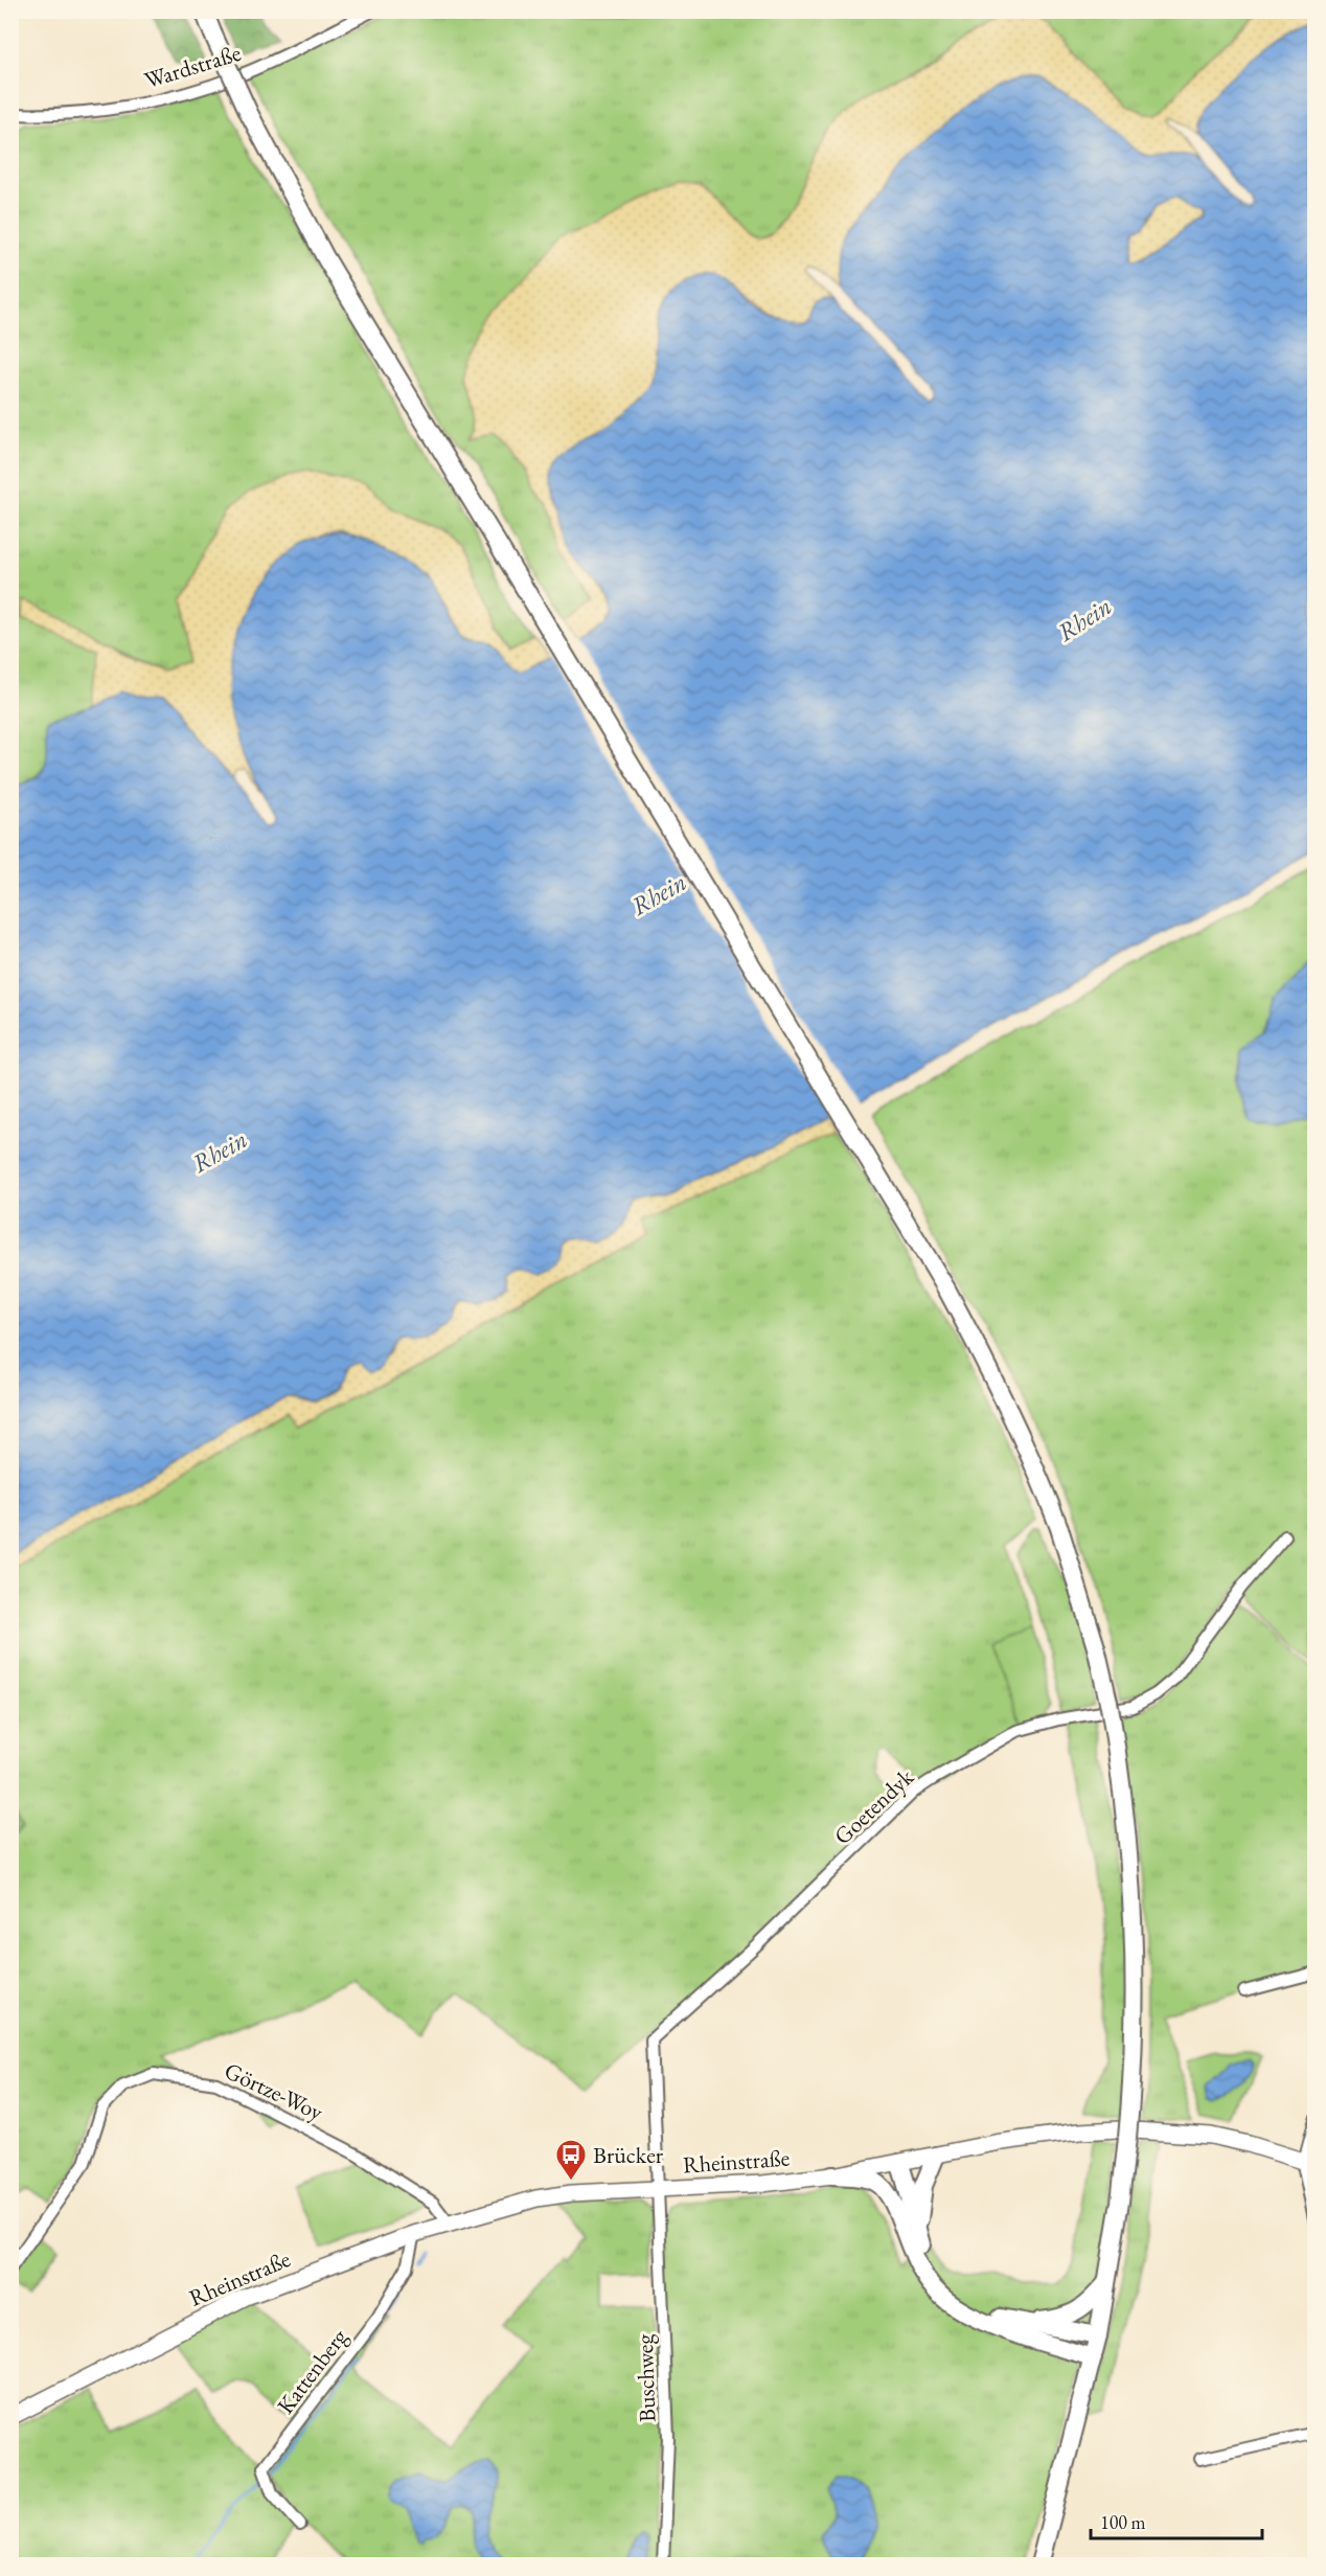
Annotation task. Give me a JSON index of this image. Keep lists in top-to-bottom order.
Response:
{
  "streets": {
    "main road": ["Rheinstraße"],
    "street": [
      "Wardstraße",
      "Goetendyk",
      "Görtze-Woy",
      "Kattenberg",
      "Buschweg"
    ]
  },
  "crossings": [
    ["Goetendyk", "Rheinstraße"],
    ["Goetendyk", "Buschweg"],
    ["Görtze-Woy", "Rheinstraße"],
    ["Rheinstraße", "Kattenberg"],
    ["Rheinstraße", "Buschweg"]
  ],
  "water": ["Rhein"],
  "places": {
    "bus stop": ["Brücker"]
  },
  "scale_bar": "100 m"
}
